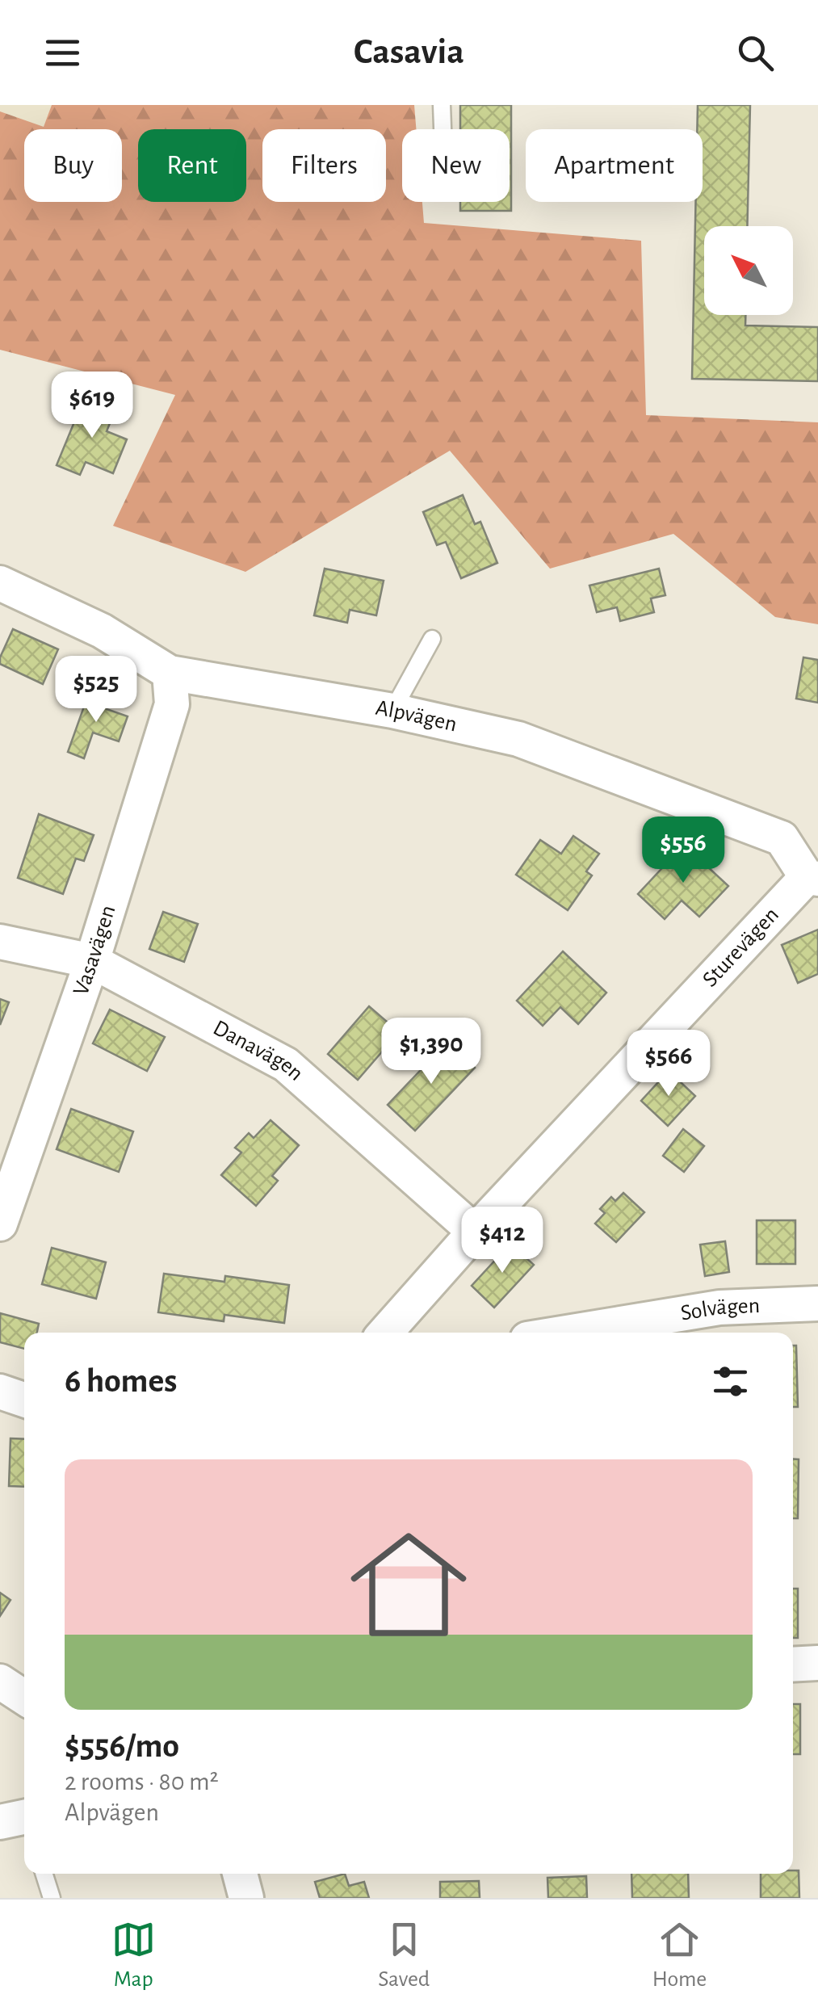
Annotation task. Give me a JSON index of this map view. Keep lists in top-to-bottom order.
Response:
{
  "streets": {
    "street": [
      "Alpvägen",
      "Sturevägen",
      "Vasavägen",
      "Danavägen",
      "Solvägen"
    ]
  },
  "crossings": [
    ["Alpvägen", "Sturevägen"],
    ["Alpvägen", "Vasavägen"],
    ["Sturevägen", "Danavägen"],
    ["Vasavägen", "Danavägen"]
  ],
  "north": "top left",
  "page": {
    "header": "Casavia",
    "chip": [
      "Buy",
      "Rent",
      "Filters",
      "New",
      "Apartment"
    ],
    "price": [
      "$619",
      "$525",
      "$556",
      "$1,390",
      "$566",
      "$412"
    ],
    "heading": "6 homes",
    "list": [
      {
        "name": "$556/mo",
        "note": "2 rooms · 80 m² · Alpvägen"
      }
    ],
    "tabs": ["Map", "Saved", "Home"]
  }
}
